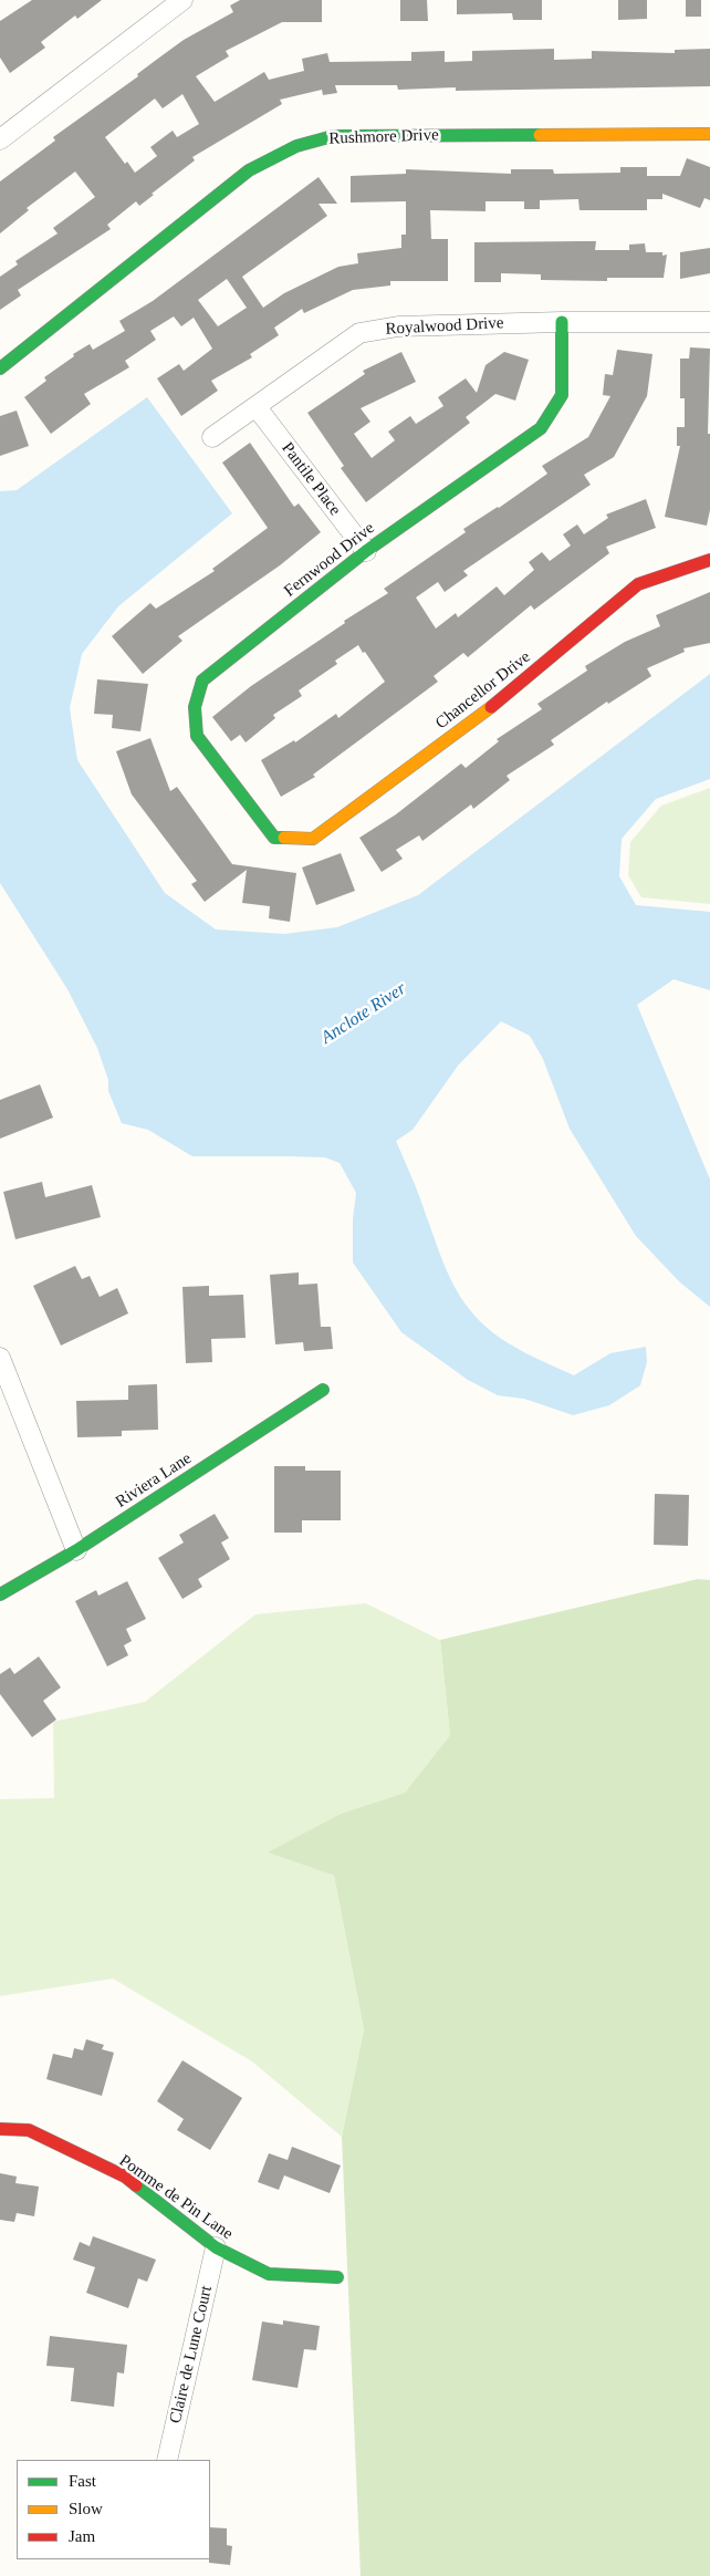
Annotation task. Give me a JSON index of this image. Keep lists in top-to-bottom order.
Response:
{
  "streets": {
    "street": [
      "Rushmore Drive",
      "Royalwood Drive",
      "Pantile Place",
      "Fernwood Drive",
      "Chancellor Drive",
      "Riviera Lane",
      "Pomme de Pin Lane",
      "Claire de Lune Court"
    ]
  },
  "crossings": [
    ["Royalwood Drive", "Pantile Place"],
    ["Royalwood Drive", "Fernwood Drive"],
    ["Pantile Place", "Fernwood Drive"],
    ["Fernwood Drive", "Chancellor Drive"],
    ["Pomme de Pin Lane", "Claire de Lune Court"]
  ],
  "water": ["Anclote River"],
  "legend": ["Fast", "Slow", "Jam"]
}
